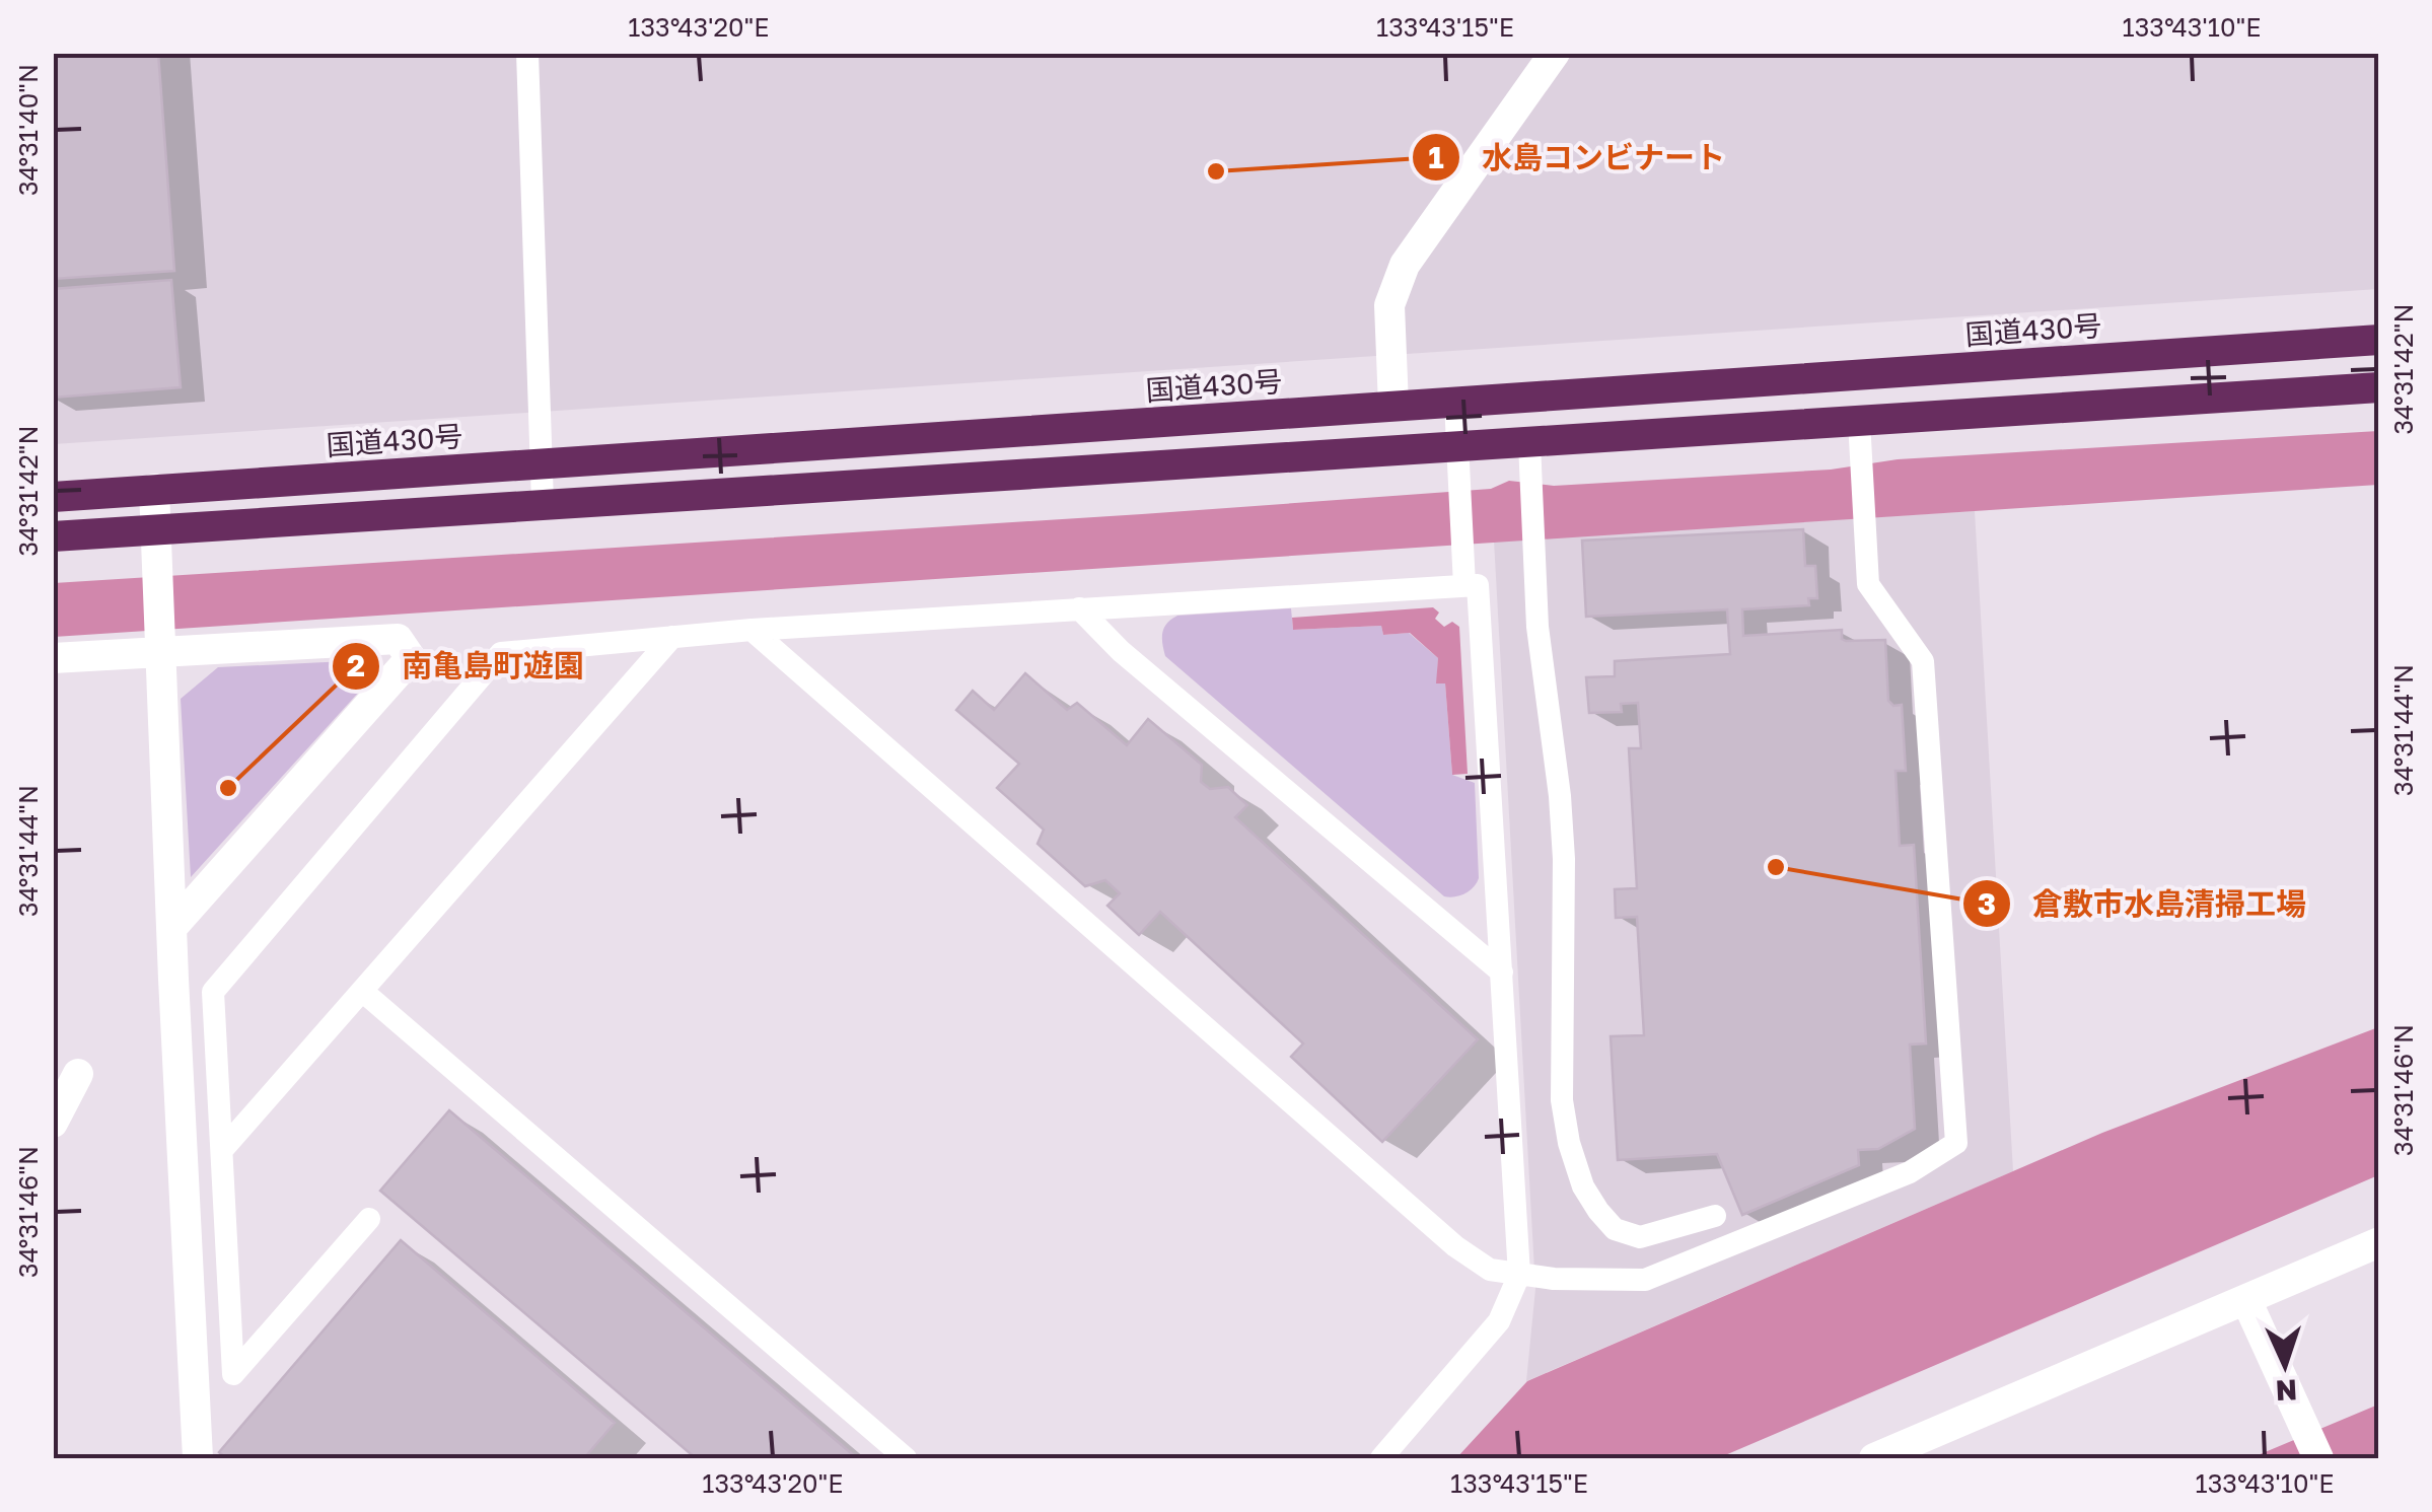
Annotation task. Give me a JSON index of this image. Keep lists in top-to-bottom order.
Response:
{
  "streets": {
    "highway": ["国道430号"]
  },
  "places": ["水島コンビナート", "南亀島町遊園", "倉敷市水島清掃工場"],
  "north": "bottom",
  "coordinates": [
    "133°43'20\"E",
    "133°43'15\"E",
    "133°43'10\"E",
    "34°31'40\"N",
    "34°31'42\"N",
    "34°31'44\"N",
    "34°31'46\"N"
  ]
}
